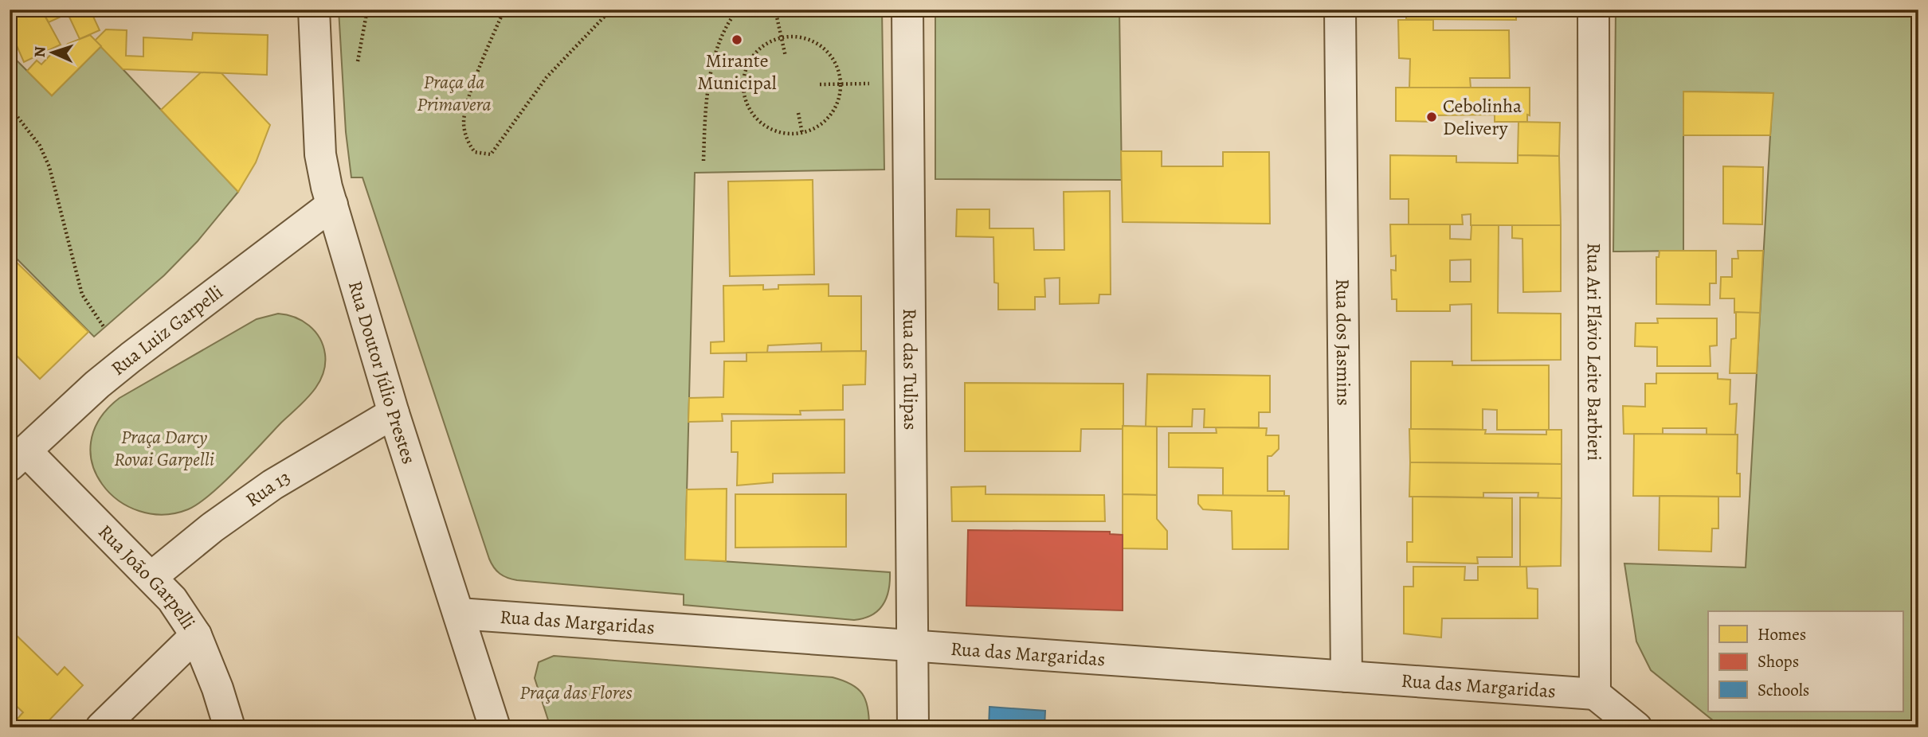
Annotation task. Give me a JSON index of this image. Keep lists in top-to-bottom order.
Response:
{
  "streets": {
    "street": [
      "Rua Luiz Garpelli",
      "Rua dos Jasmins",
      "Rua Ari Flávio Leite Barbieri",
      "Rua das Tulipas",
      "Rua Doutor Júlio Prestes",
      "Rua 13",
      "Rua João Garpelli",
      "Rua das Margaridas"
    ]
  },
  "crossings": [
    ["Rua Luiz Garpelli", "Rua Doutor Júlio Prestes"],
    ["Rua Luiz Garpelli", "Rua João Garpelli"],
    ["Rua dos Jasmins", "Rua das Margaridas"],
    ["Rua Ari Flávio Leite Barbieri", "Rua das Margaridas"],
    ["Rua das Tulipas", "Rua das Margaridas"],
    ["Rua Doutor Júlio Prestes", "Rua 13"],
    ["Rua Doutor Júlio Prestes", "Rua das Margaridas"],
    ["Rua 13", "Rua João Garpelli"]
  ],
  "parks": ["Praça da Primavera", "Praça Darcy Rovai Garpelli", "Praça das Flores"],
  "places": ["Mirante Municipal", "Cebolinha Delivery"],
  "legend": ["Homes", "Shops", "Schools"],
  "north": "left"
}
